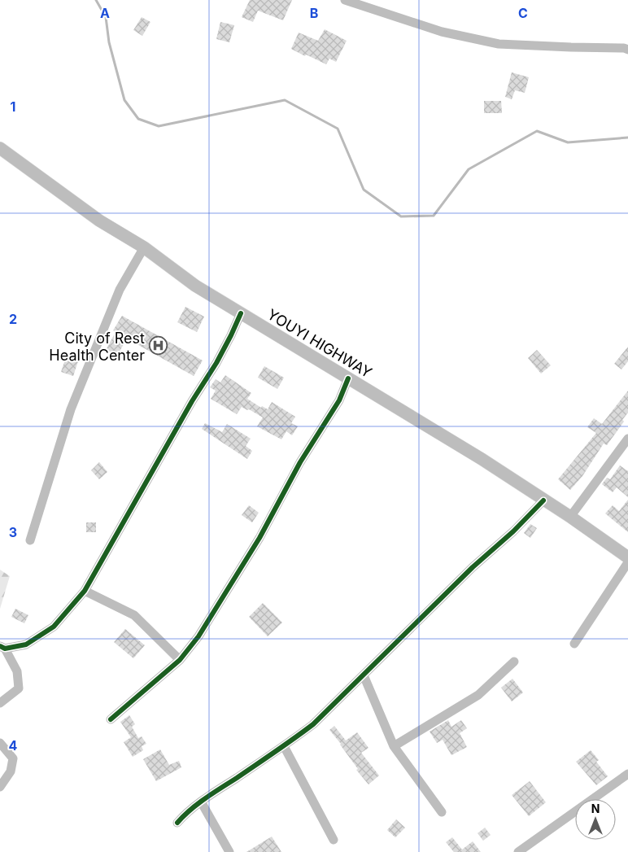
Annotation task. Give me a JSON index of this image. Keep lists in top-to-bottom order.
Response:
{
  "streets": {
    "main road": ["YOUYI HIGHWAY"]
  },
  "places": {
    "hospital": ["City of Rest Health Center"]
  },
  "north": "top",
  "grid": {
    "columns": ["A", "B", "C"],
    "rows": [
      "1",
      "2",
      "3",
      "4"
    ]
  }
}
